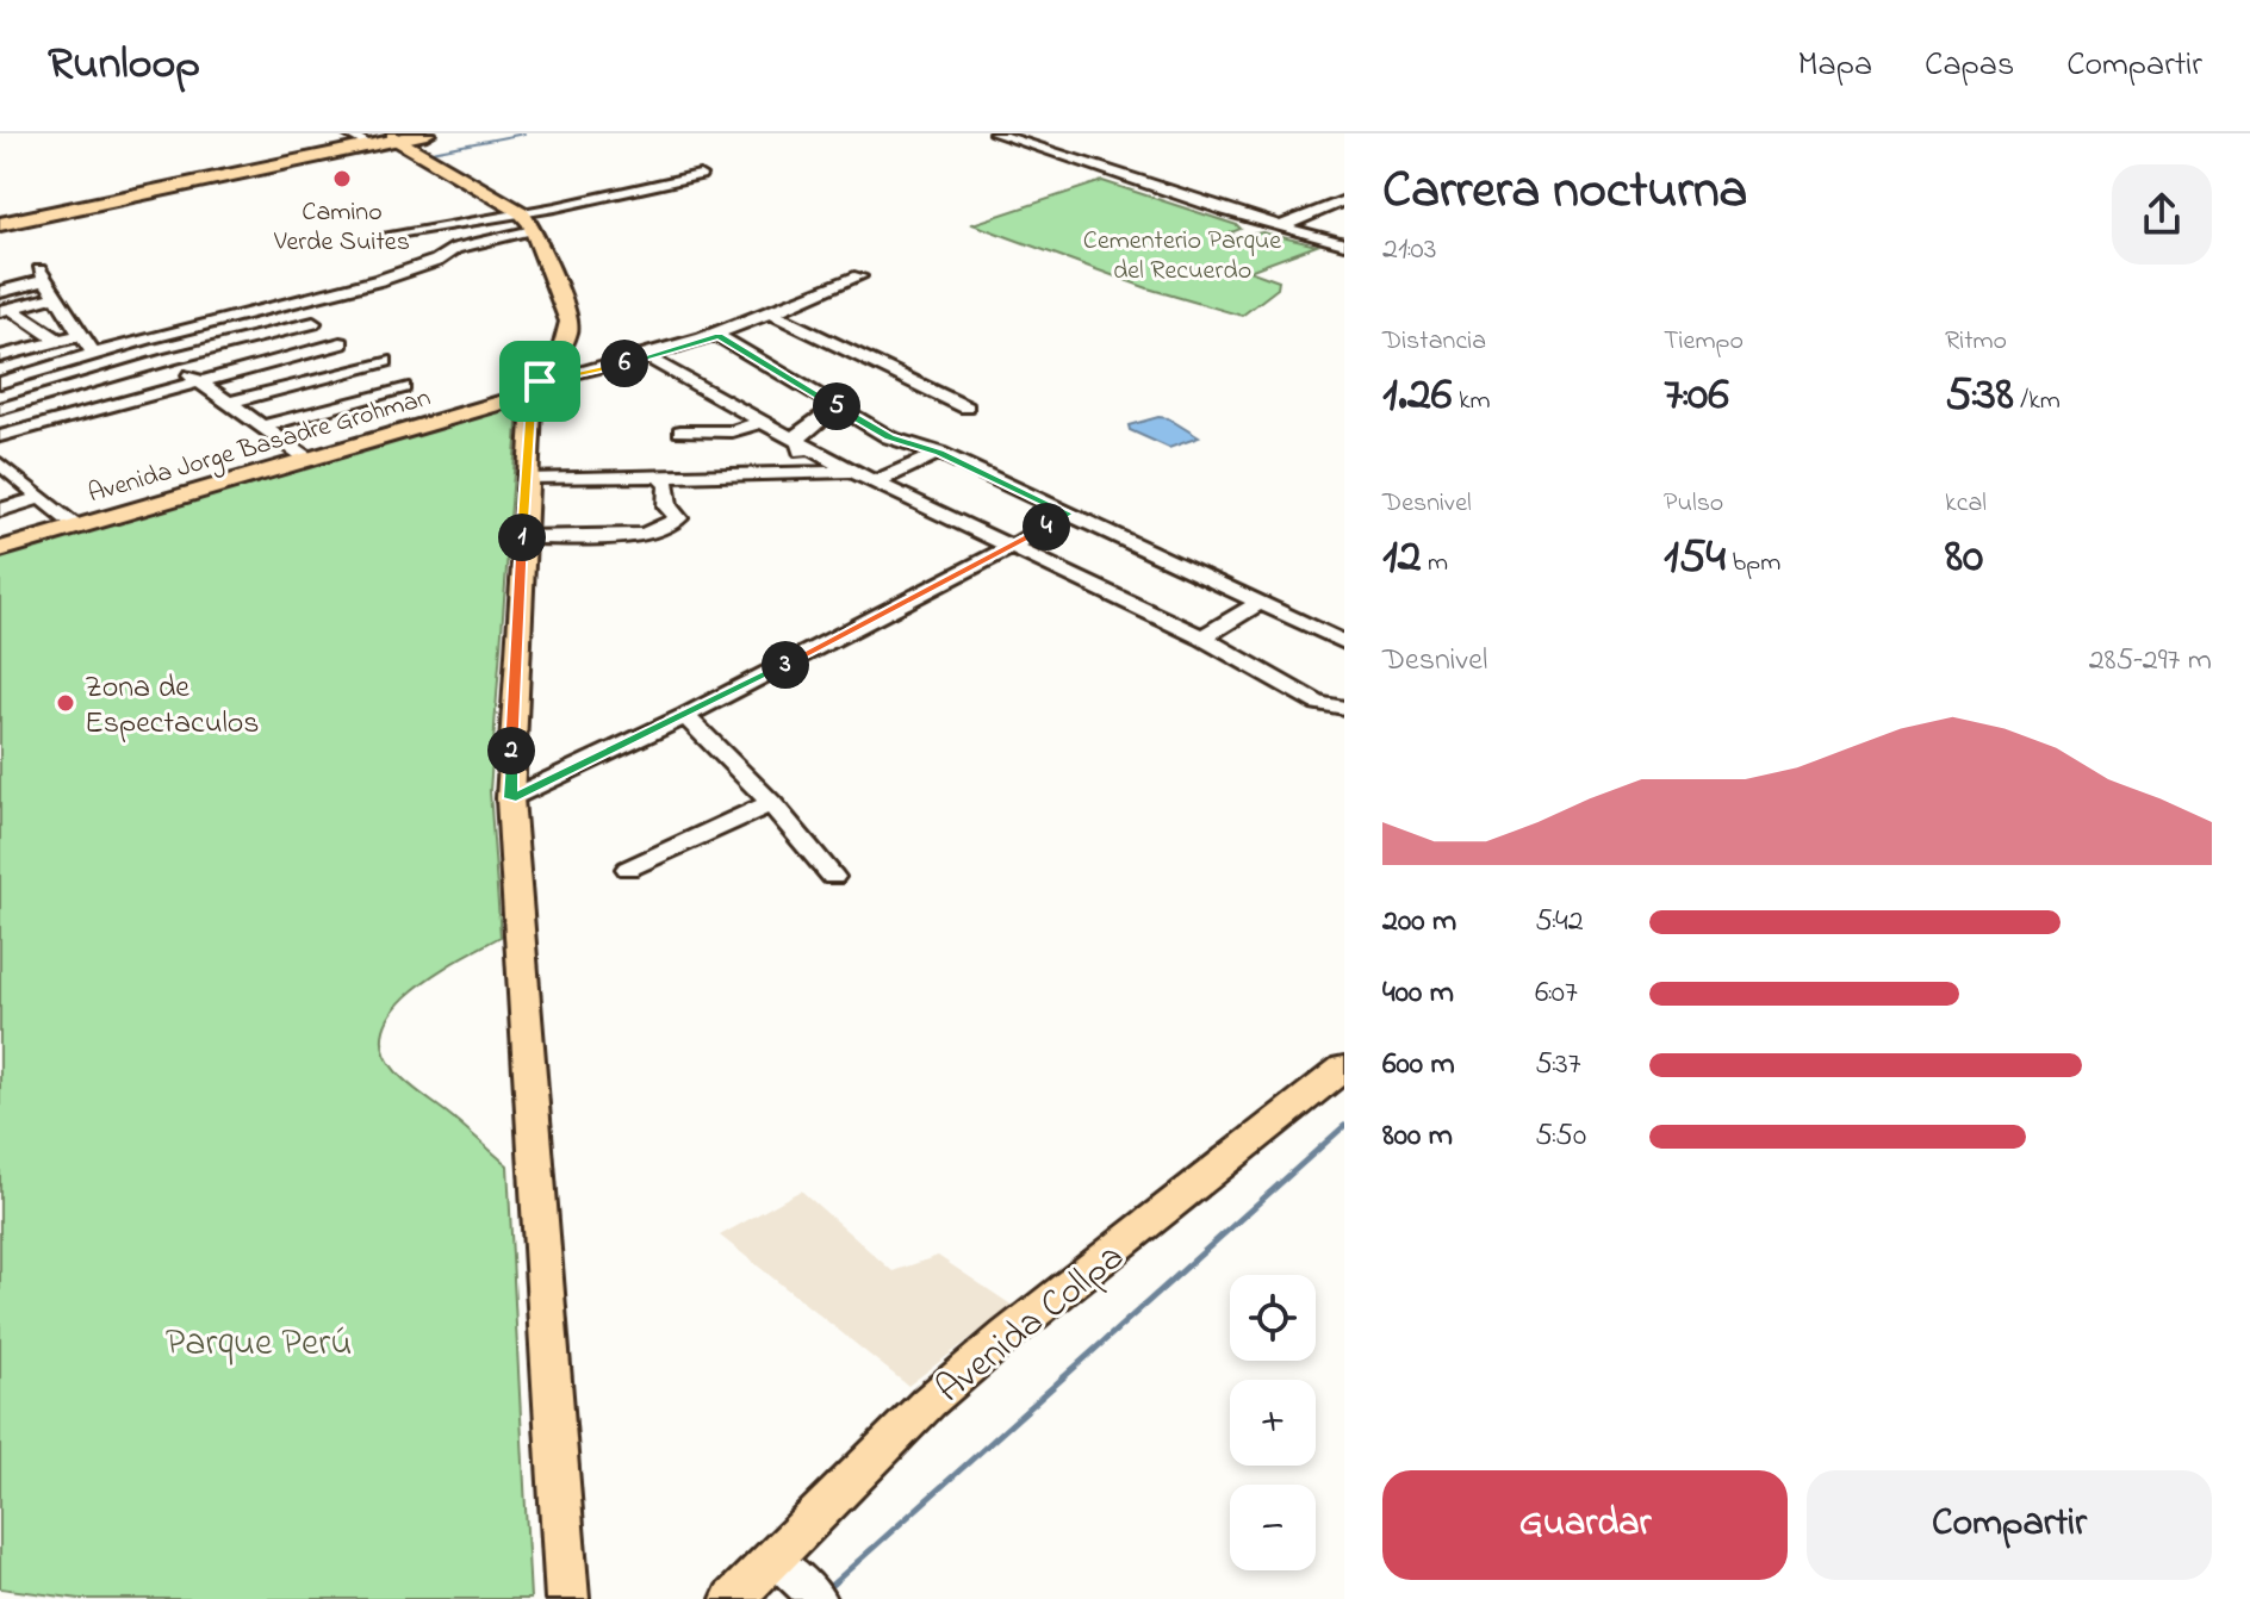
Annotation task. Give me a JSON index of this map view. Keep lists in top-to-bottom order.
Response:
{
  "streets": {
    "main road": ["Avenida Jorge Basadre Grohman", "Avenida Collpa"]
  },
  "parks": ["Cementerio Parque del Recuerdo", "Parque Perú"],
  "places": ["Camino Verde Suites", "Zona de Espectaculos"],
  "page": {
    "header": "Runloop",
    "nav": ["Mapa", "Capas", "Compartir"],
    "heading": ["Carrera nocturna", "21:03"],
    "stats": [
      ["Distancia", "1.26 km"],
      ["Tiempo", "7:06"],
      ["Ritmo", "5:38 /km"],
      ["Desnivel", "12 m"],
      ["Pulso", "154 bpm"],
      ["kcal", "80"]
    ],
    "pins": [
      "6",
      "5",
      "4",
      "1",
      "3",
      "2"
    ],
    "chart": ["Desnivel", "285–297 m"],
    "list": [
      {
        "name": "200 m",
        "note": "5:42"
      },
      {
        "name": "400 m",
        "note": "6:07"
      },
      {
        "name": "600 m",
        "note": "5:37"
      },
      {
        "name": "800 m",
        "note": "5:50"
      }
    ],
    "map_buttons": ["+", "−"],
    "buttons": ["Guardar", "Compartir"]
  }
}
